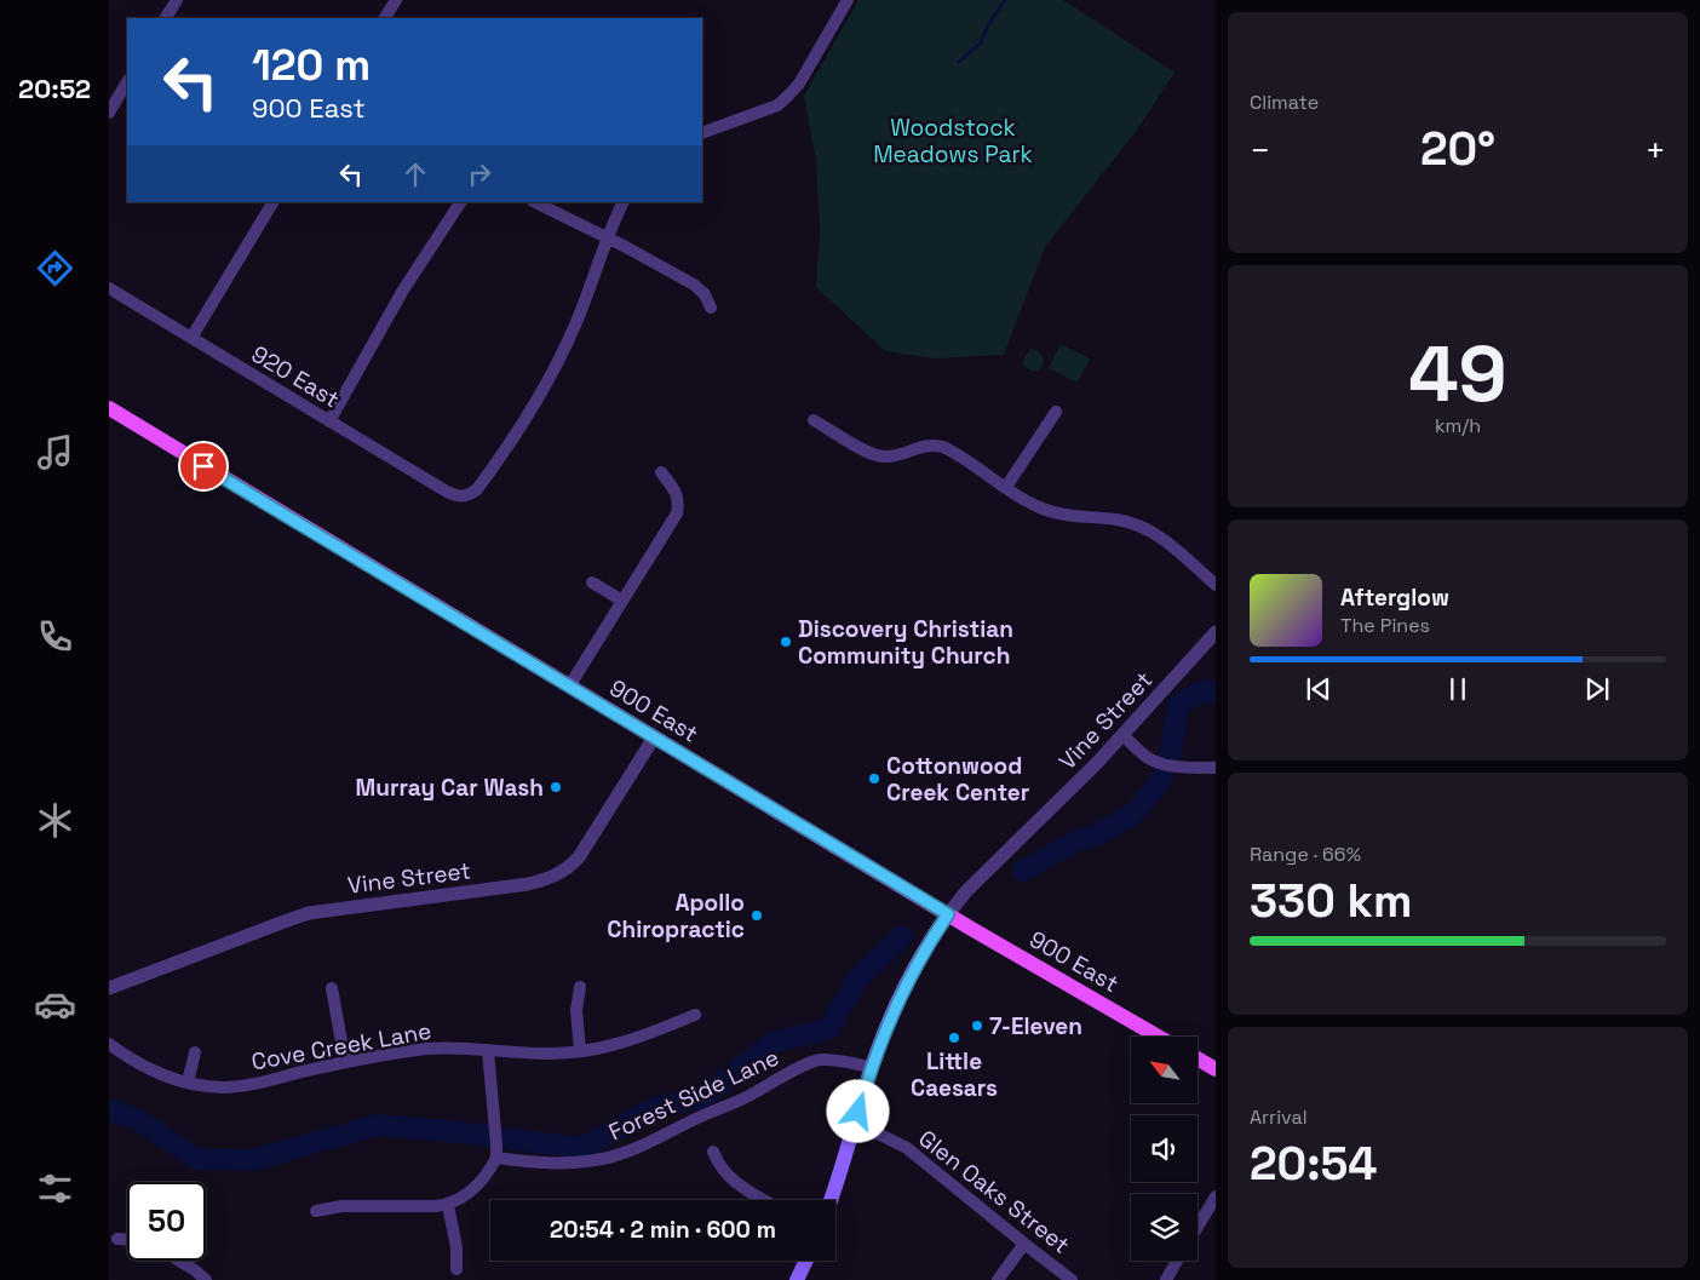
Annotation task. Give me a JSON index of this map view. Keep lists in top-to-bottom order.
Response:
{
  "streets": {
    "main road": ["900 East"],
    "street": [
      "920 East",
      "Vine Street",
      "Cove Creek Lane",
      "Forest Side Lane",
      "Glen Oaks Street"
    ]
  },
  "crossings": [
    ["900 East", "Vine Street"]
  ],
  "parks": ["Woodstock Meadows Park"],
  "places": [
    "Discovery Christian Community Church",
    "Cottonwood Creek Center",
    "Murray Car Wash",
    "Apollo Chiropractic",
    "7-Eleven",
    "Little Caesars"
  ],
  "north": "top left",
  "page": {
    "tabs": "20:52",
    "tile": [
      "Climate",
      ["49", "km/h"],
      ["Range · 66%", "330 km"],
      ["Arrival", "20:54"]
    ],
    "turn": ["120 m", "900 East"],
    "heat": ["−", "20°", "+"],
    "song": ["Afterglow", "The Pines"],
    "limit": "50",
    "trip": "20:54 · 2 min · 600 m"
  }
}
